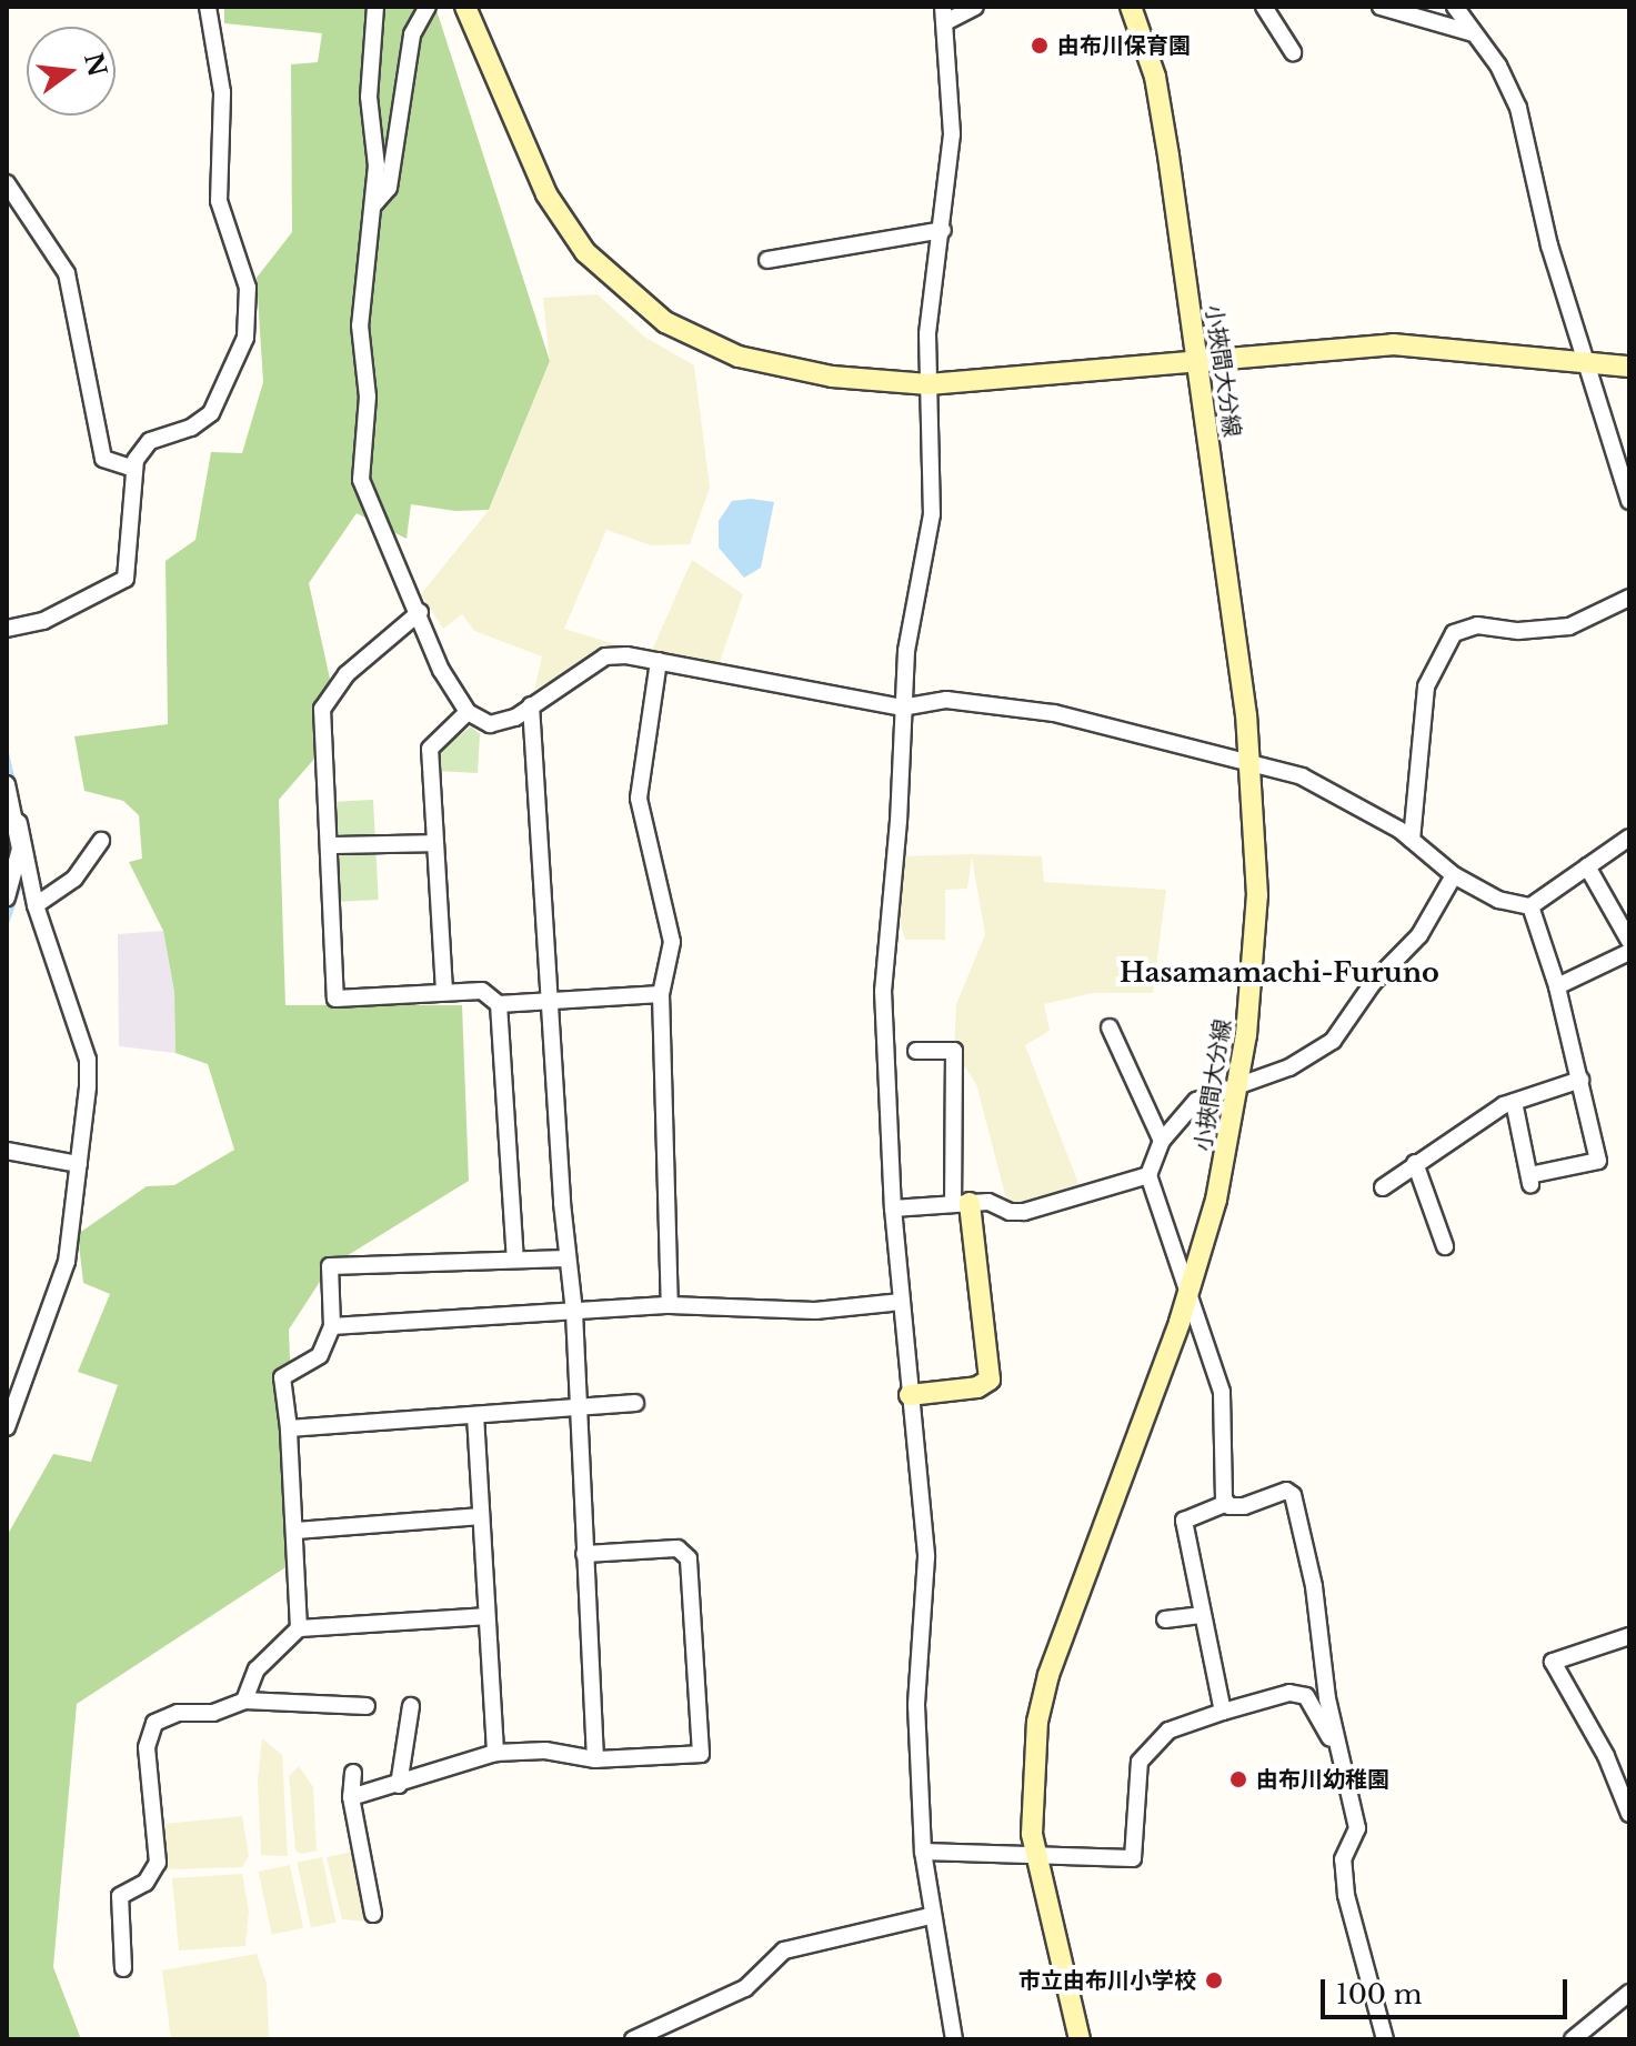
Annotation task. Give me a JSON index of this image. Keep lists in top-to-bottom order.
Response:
{
  "streets": {
    "main road": ["小挾間大分線"]
  },
  "districts": ["Hasamamachi-Furuno"],
  "places": ["由布川保育園", "由布川幼稚園", "市立由布川小学校"],
  "scale_bar": "100 m",
  "north": "right"
}
